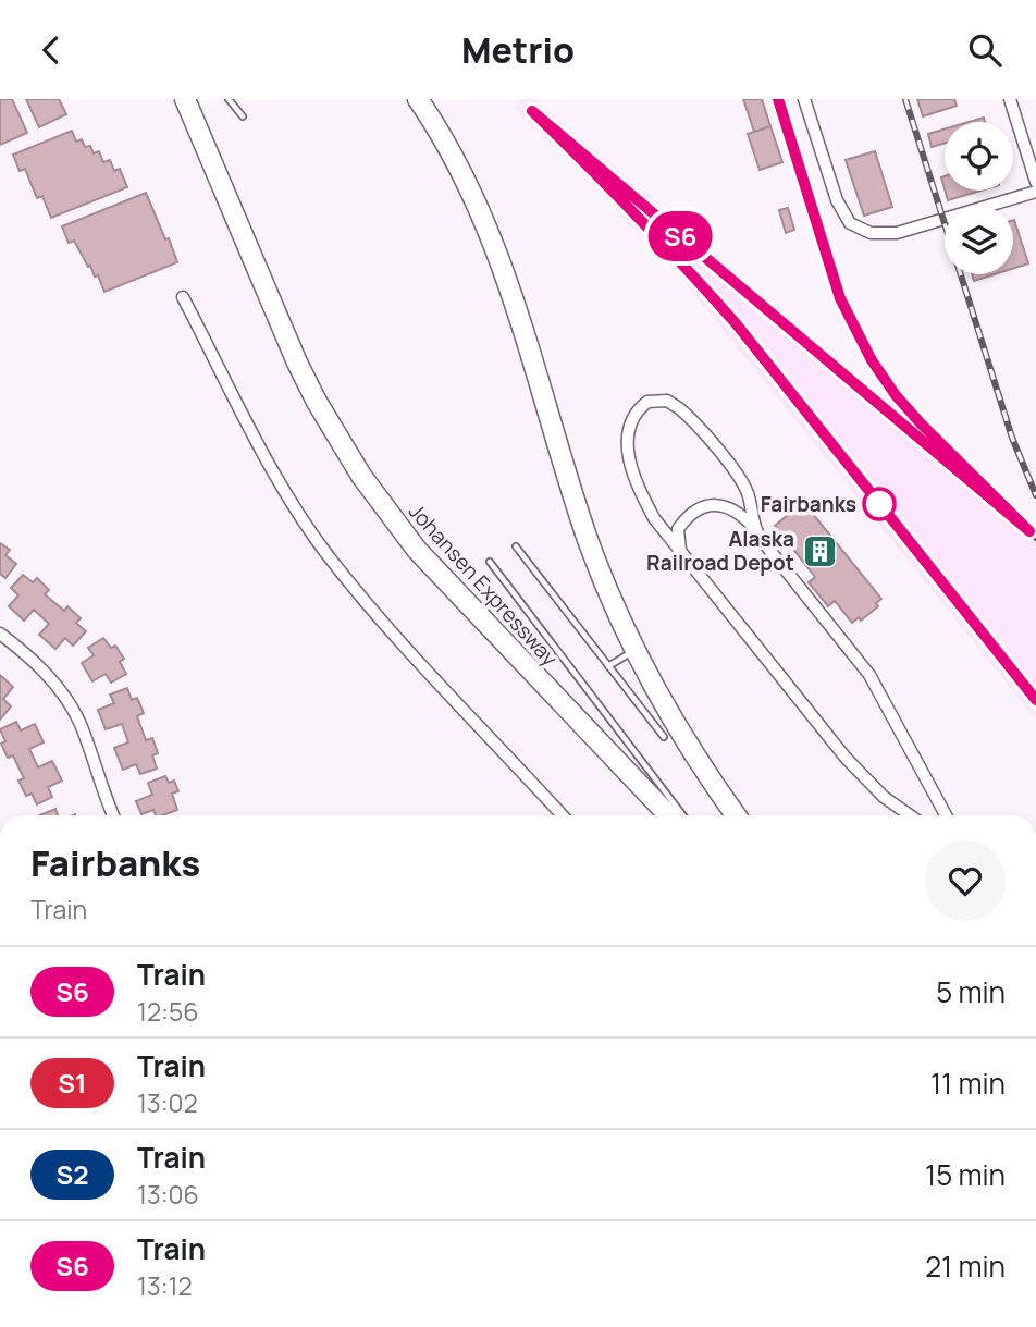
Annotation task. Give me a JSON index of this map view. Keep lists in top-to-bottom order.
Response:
{
  "streets": {
    "highway": ["Johansen Expressway"]
  },
  "places": {
    "other": ["Fairbanks"],
    "building": ["Alaska Railroad Depot"]
  },
  "page": {
    "header": "Metrio",
    "on_map": "S6",
    "heading": ["Fairbanks", "Train"],
    "list": [
      {
        "mark": "S6",
        "name": "Train",
        "note": "12:56",
        "value": "5 min"
      },
      {
        "mark": "S1",
        "name": "Train",
        "note": "13:02",
        "value": "11 min"
      },
      {
        "mark": "S2",
        "name": "Train",
        "note": "13:06",
        "value": "15 min"
      },
      {
        "mark": "S6",
        "name": "Train",
        "note": "13:12",
        "value": "21 min"
      }
    ]
  }
}
